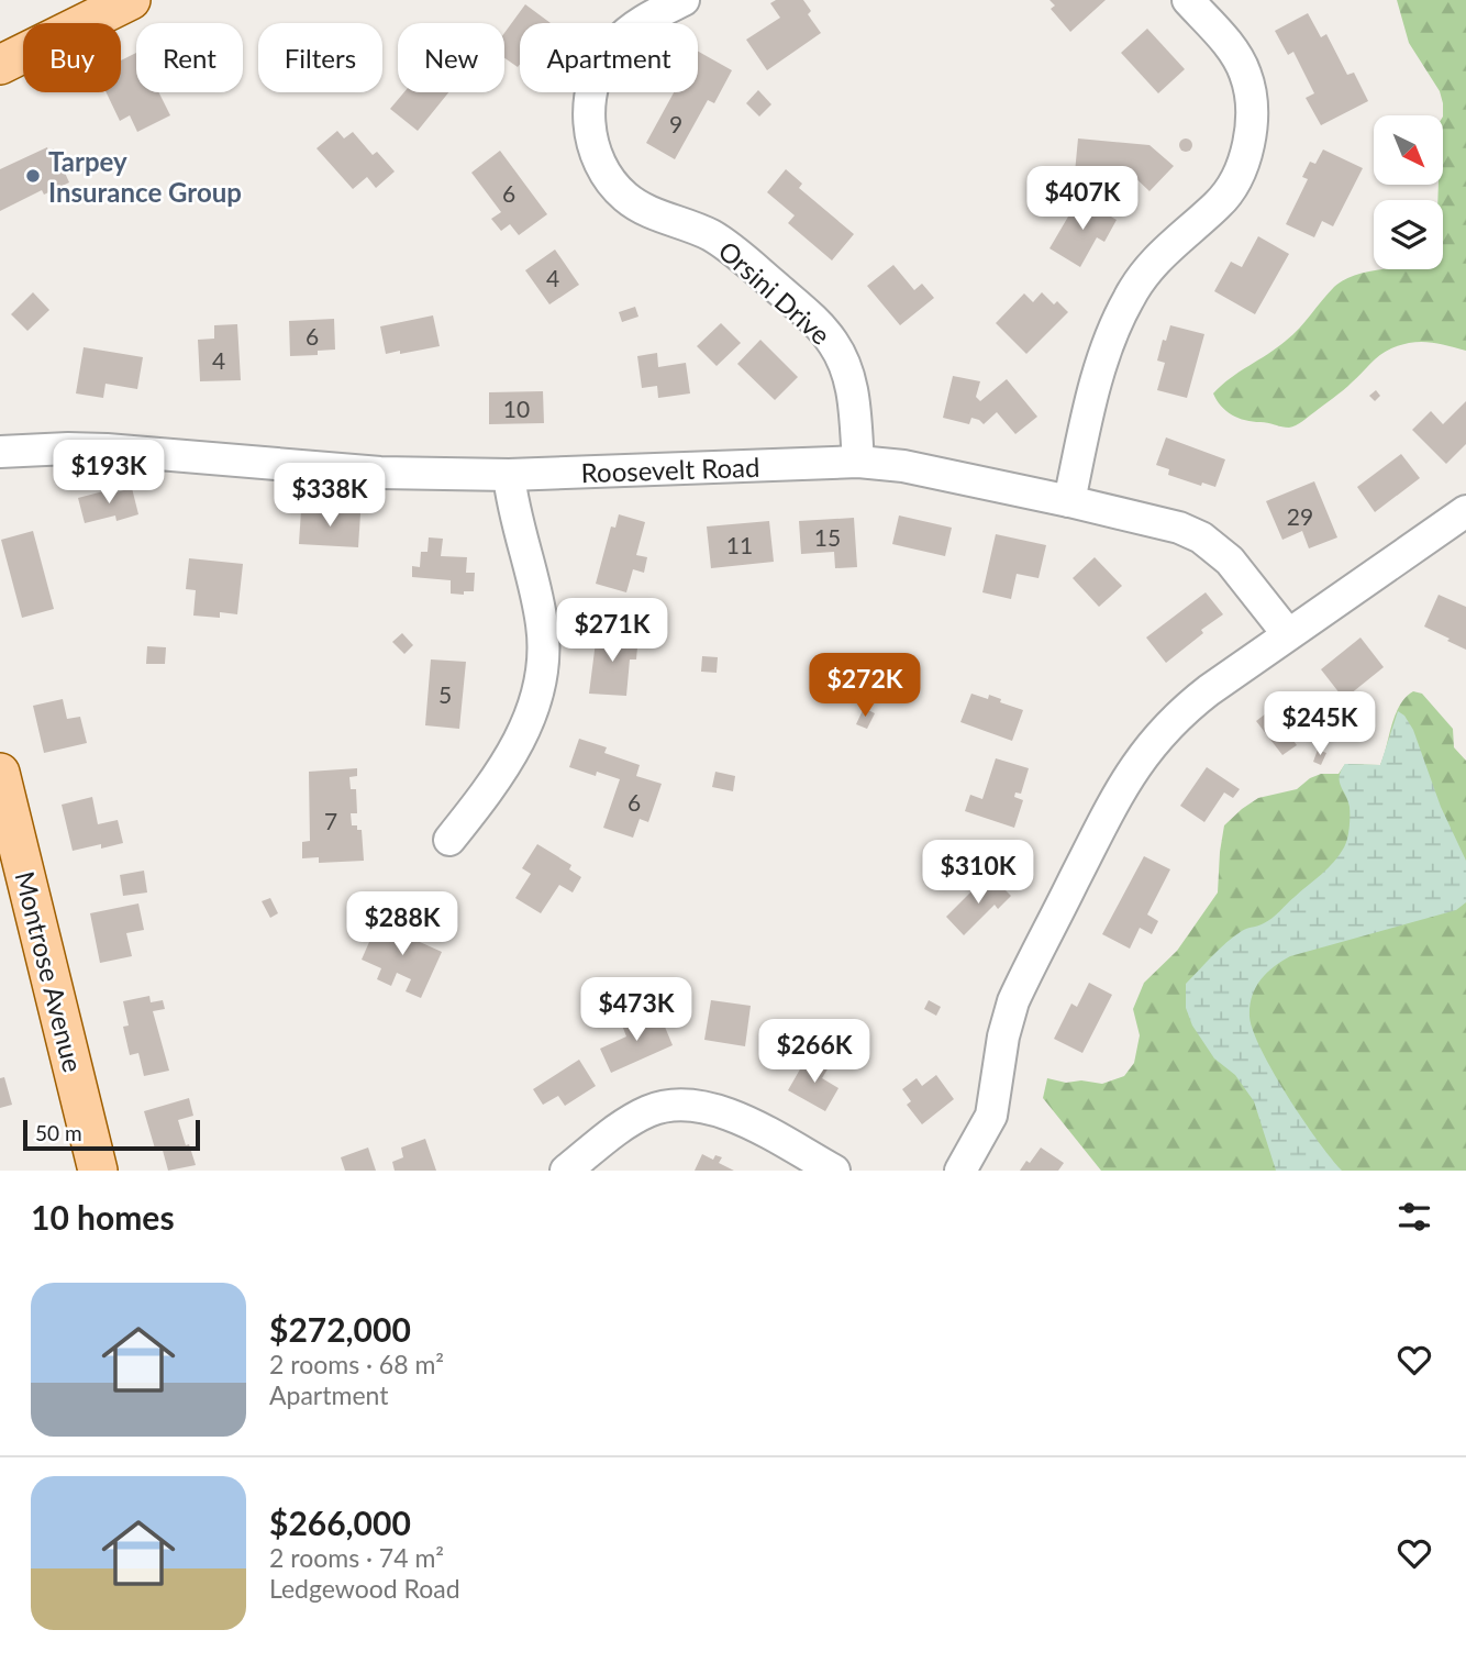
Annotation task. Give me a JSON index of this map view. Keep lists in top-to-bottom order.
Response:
{
  "streets": {
    "main road": ["Montrose Avenue"],
    "street": ["Orsini Drive", "Roosevelt Road"]
  },
  "crossings": [
    ["Orsini Drive", "Roosevelt Road"]
  ],
  "places": ["Tarpey Insurance Group"],
  "house_numbers": [
    "9",
    "6",
    "4",
    "6",
    "4",
    "10",
    "29",
    "15",
    "11",
    "5",
    "6",
    "7"
  ],
  "scale_bar": "50 m",
  "north": "bottom right",
  "page": {
    "chip": [
      "Buy",
      "Rent",
      "Filters",
      "New",
      "Apartment"
    ],
    "price": [
      "$407K",
      "$193K",
      "$338K",
      "$271K",
      "$272K",
      "$245K",
      "$310K",
      "$288K",
      "$473K",
      "$266K"
    ],
    "scale": "50 m",
    "heading": "10 homes",
    "list": [
      {
        "name": "$272,000",
        "note": "2 rooms · 68 m² · Apartment"
      },
      {
        "name": "$266,000",
        "note": "2 rooms · 74 m² · Ledgewood Road"
      }
    ]
  }
}
